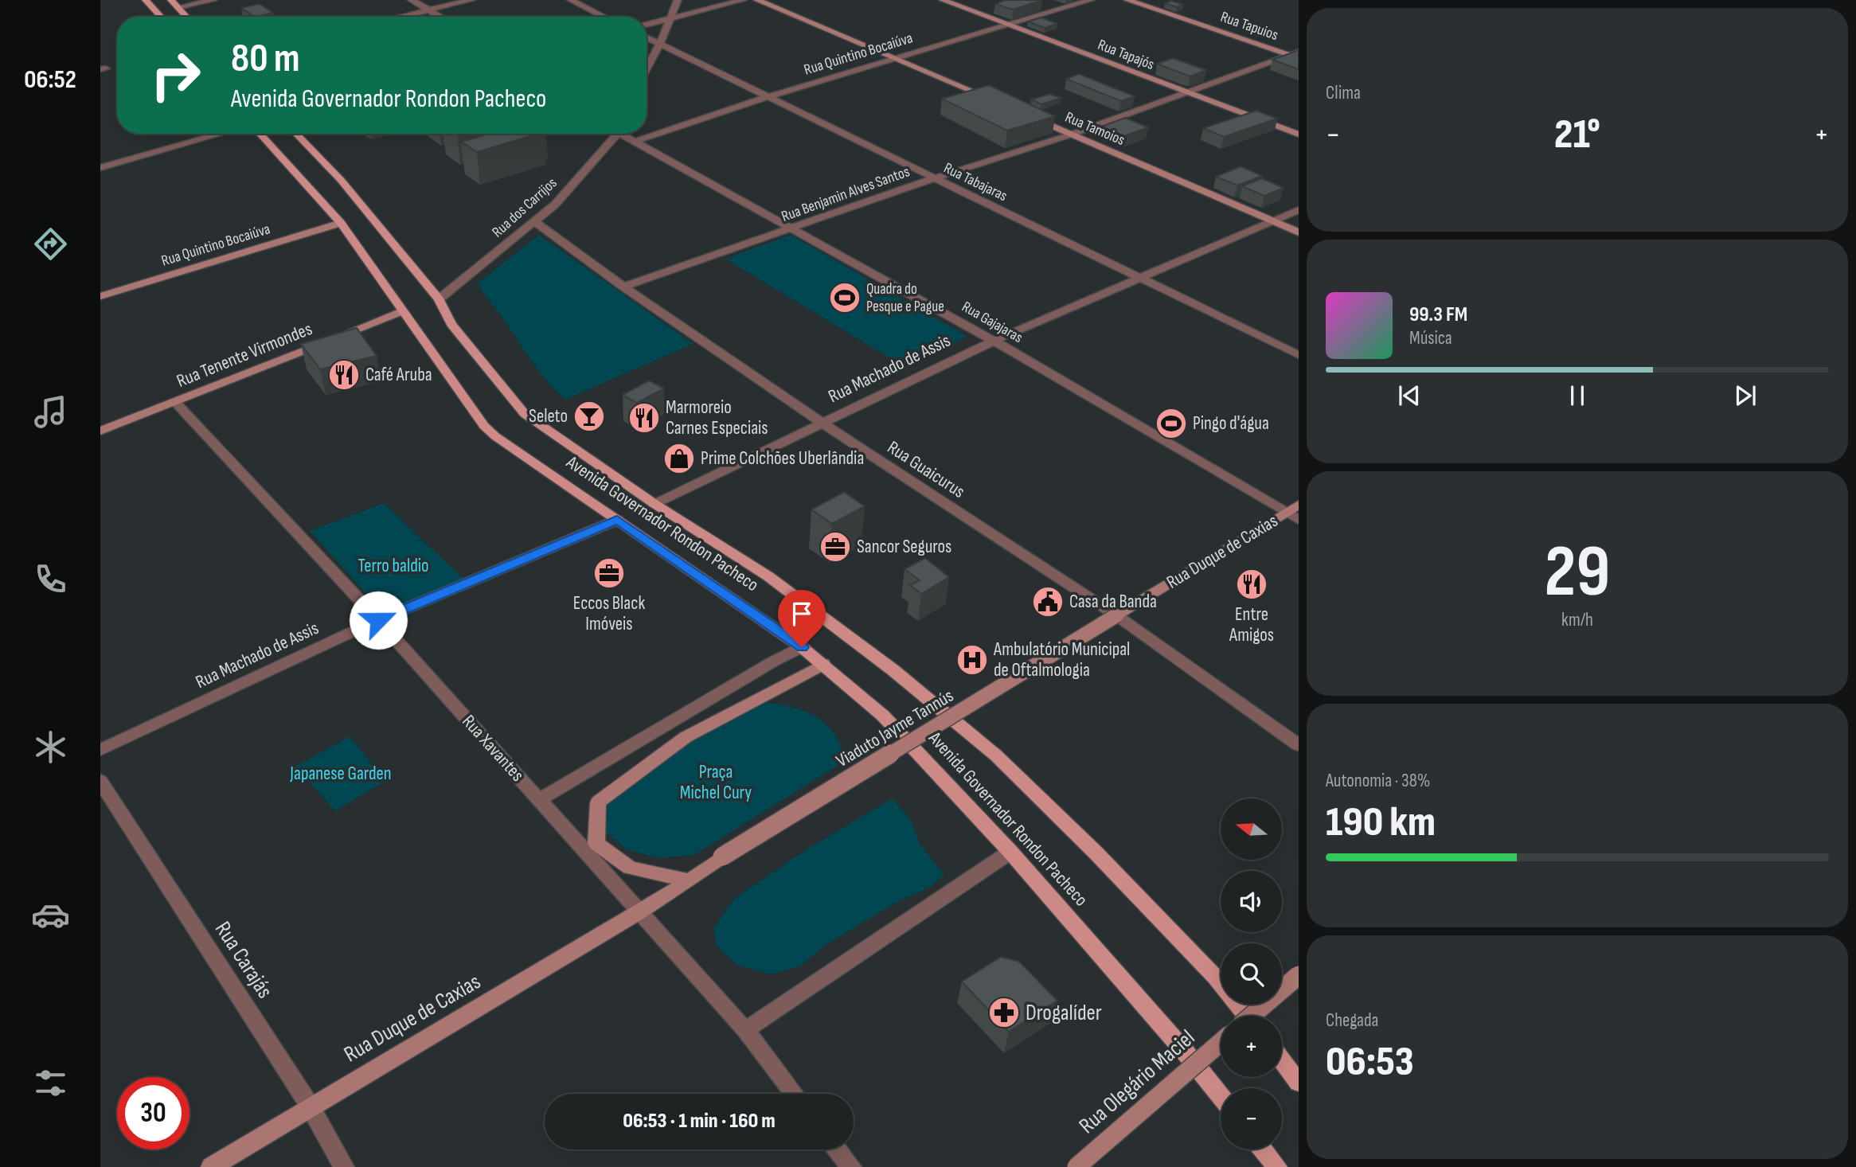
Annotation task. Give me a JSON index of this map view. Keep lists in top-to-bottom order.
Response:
{
  "streets": {
    "main road": ["Avenida Governador Rondon Pacheco"],
    "street": [
      "Rua Tapuios",
      "Rua Quintino Bocaiúva",
      "Rua Tapajós",
      "Rua Tamoios",
      "Rua Tabajaras",
      "Rua Benjamin Alves Santos",
      "Rua dos Carrijos",
      "Rua Gajajaras",
      "Rua Tenente Virmondes",
      "Rua Machado de Assis",
      "Rua Guaicurus",
      "Rua Duque de Caxias",
      "Viaduto Jayme Tannús",
      "Rua Xavantes",
      "Rua Carajás",
      "Rua Olegário Maciel"
    ]
  },
  "crossings": [
    ["Rua Tapuios", "Rua Benjamin Alves Santos"],
    ["Rua Quintino Bocaiúva", "Rua Tapajós"],
    ["Rua Quintino Bocaiúva", "Rua Tabajaras"],
    ["Rua Quintino Bocaiúva", "Rua Gajajaras"],
    ["Rua Quintino Bocaiúva", "Avenida Governador Rondon Pacheco"],
    ["Rua Tapajós", "Rua Benjamin Alves Santos"],
    ["Rua Tamoios", "Rua Benjamin Alves Santos"],
    ["Rua Tamoios", "Rua Machado de Assis"],
    ["Rua Tabajaras", "Rua Benjamin Alves Santos"],
    ["Rua Tabajaras", "Rua Machado de Assis"],
    ["Rua Benjamin Alves Santos", "Rua Gajajaras"],
    ["Rua Benjamin Alves Santos", "Rua Guaicurus"],
    ["Rua dos Carrijos", "Rua Guaicurus"],
    ["Rua dos Carrijos", "Avenida Governador Rondon Pacheco"],
    ["Rua Gajajaras", "Rua Machado de Assis"],
    ["Rua Gajajaras", "Rua Duque de Caxias"],
    ["Rua Tenente Virmondes", "Avenida Governador Rondon Pacheco"],
    ["Rua Tenente Virmondes", "Rua Xavantes"],
    ["Rua Machado de Assis", "Rua Guaicurus"],
    ["Rua Machado de Assis", "Avenida Governador Rondon Pacheco"],
    ["Rua Machado de Assis", "Rua Xavantes"],
    ["Rua Guaicurus", "Rua Duque de Caxias"],
    ["Rua Guaicurus", "Viaduto Jayme Tannús"],
    ["Rua Duque de Caxias", "Viaduto Jayme Tannús"],
    ["Rua Duque de Caxias", "Rua Xavantes"],
    ["Rua Duque de Caxias", "Rua Carajás"]
  ],
  "parks": ["Terro baldio", "Praça Michel Cury", "Japanese Garden"],
  "places": {
    "sports": ["Quadra do Pesque e Pague", "Pingo d'água"],
    "restaurant": ["Café Aruba", "Marmoreio Carnes Especiais", "Entre Amigos"],
    "bar": ["Seleto"],
    "shop": ["Prime Colchões Uberlândia"],
    "office": ["Sancor Seguros", "Eccos Black Imóveis"],
    "public building": ["Casa da Banda"],
    "hospital": ["Ambulatório Municipal de Oftalmologia"],
    "pharmacy": ["Drogalíder"]
  },
  "north": "left",
  "page": {
    "tabs": "06:52",
    "tile": [
      "Clima",
      ["29", "km/h"],
      ["Autonomia · 38%", "190 km"],
      ["Chegada", "06:53"]
    ],
    "turn": ["80 m", "Avenida Governador Rondon Pacheco"],
    "heat": ["−", "21°", "+"],
    "song": ["99.3 FM", "Música"],
    "map_buttons": ["+", "−"],
    "limit": "30",
    "trip": "06:53 · 1 min · 160 m"
  }
}
